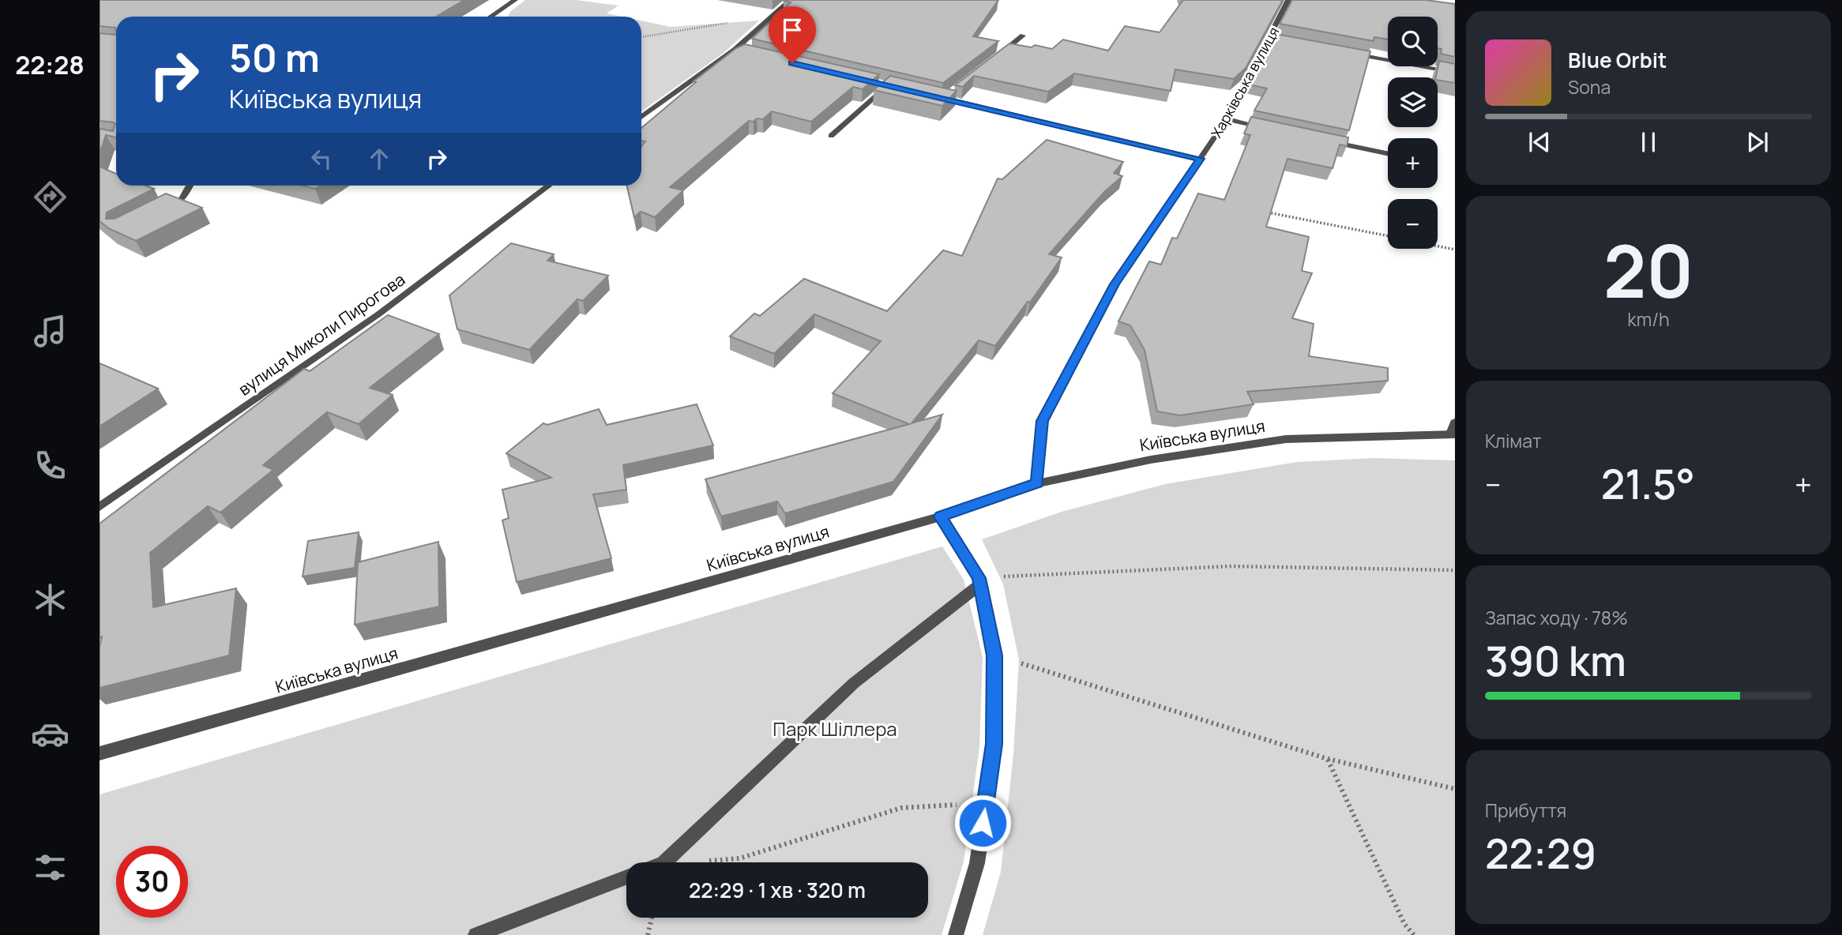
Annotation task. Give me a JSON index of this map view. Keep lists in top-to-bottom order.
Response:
{
  "streets": {
    "street": ["Харківська вулиця", "вулиця Миколи Пирогова", "Київська вулиця"]
  },
  "crossings": [
    ["Харківська вулиця", "Київська вулиця"]
  ],
  "parks": ["Парк Шіллера"],
  "page": {
    "tabs": "22:28",
    "map_buttons": ["+", "−"],
    "turn": ["50 m", "Київська вулиця"],
    "song": ["Blue Orbit", "Sona"],
    "tile": [
      ["20", "km/h"],
      "Клімат",
      ["Запас ходу · 78%", "390 km"],
      ["Прибуття", "22:29"]
    ],
    "heat": ["−", "21.5°", "+"],
    "limit": "30",
    "trip": "22:29 · 1 хв · 320 m"
  }
}
